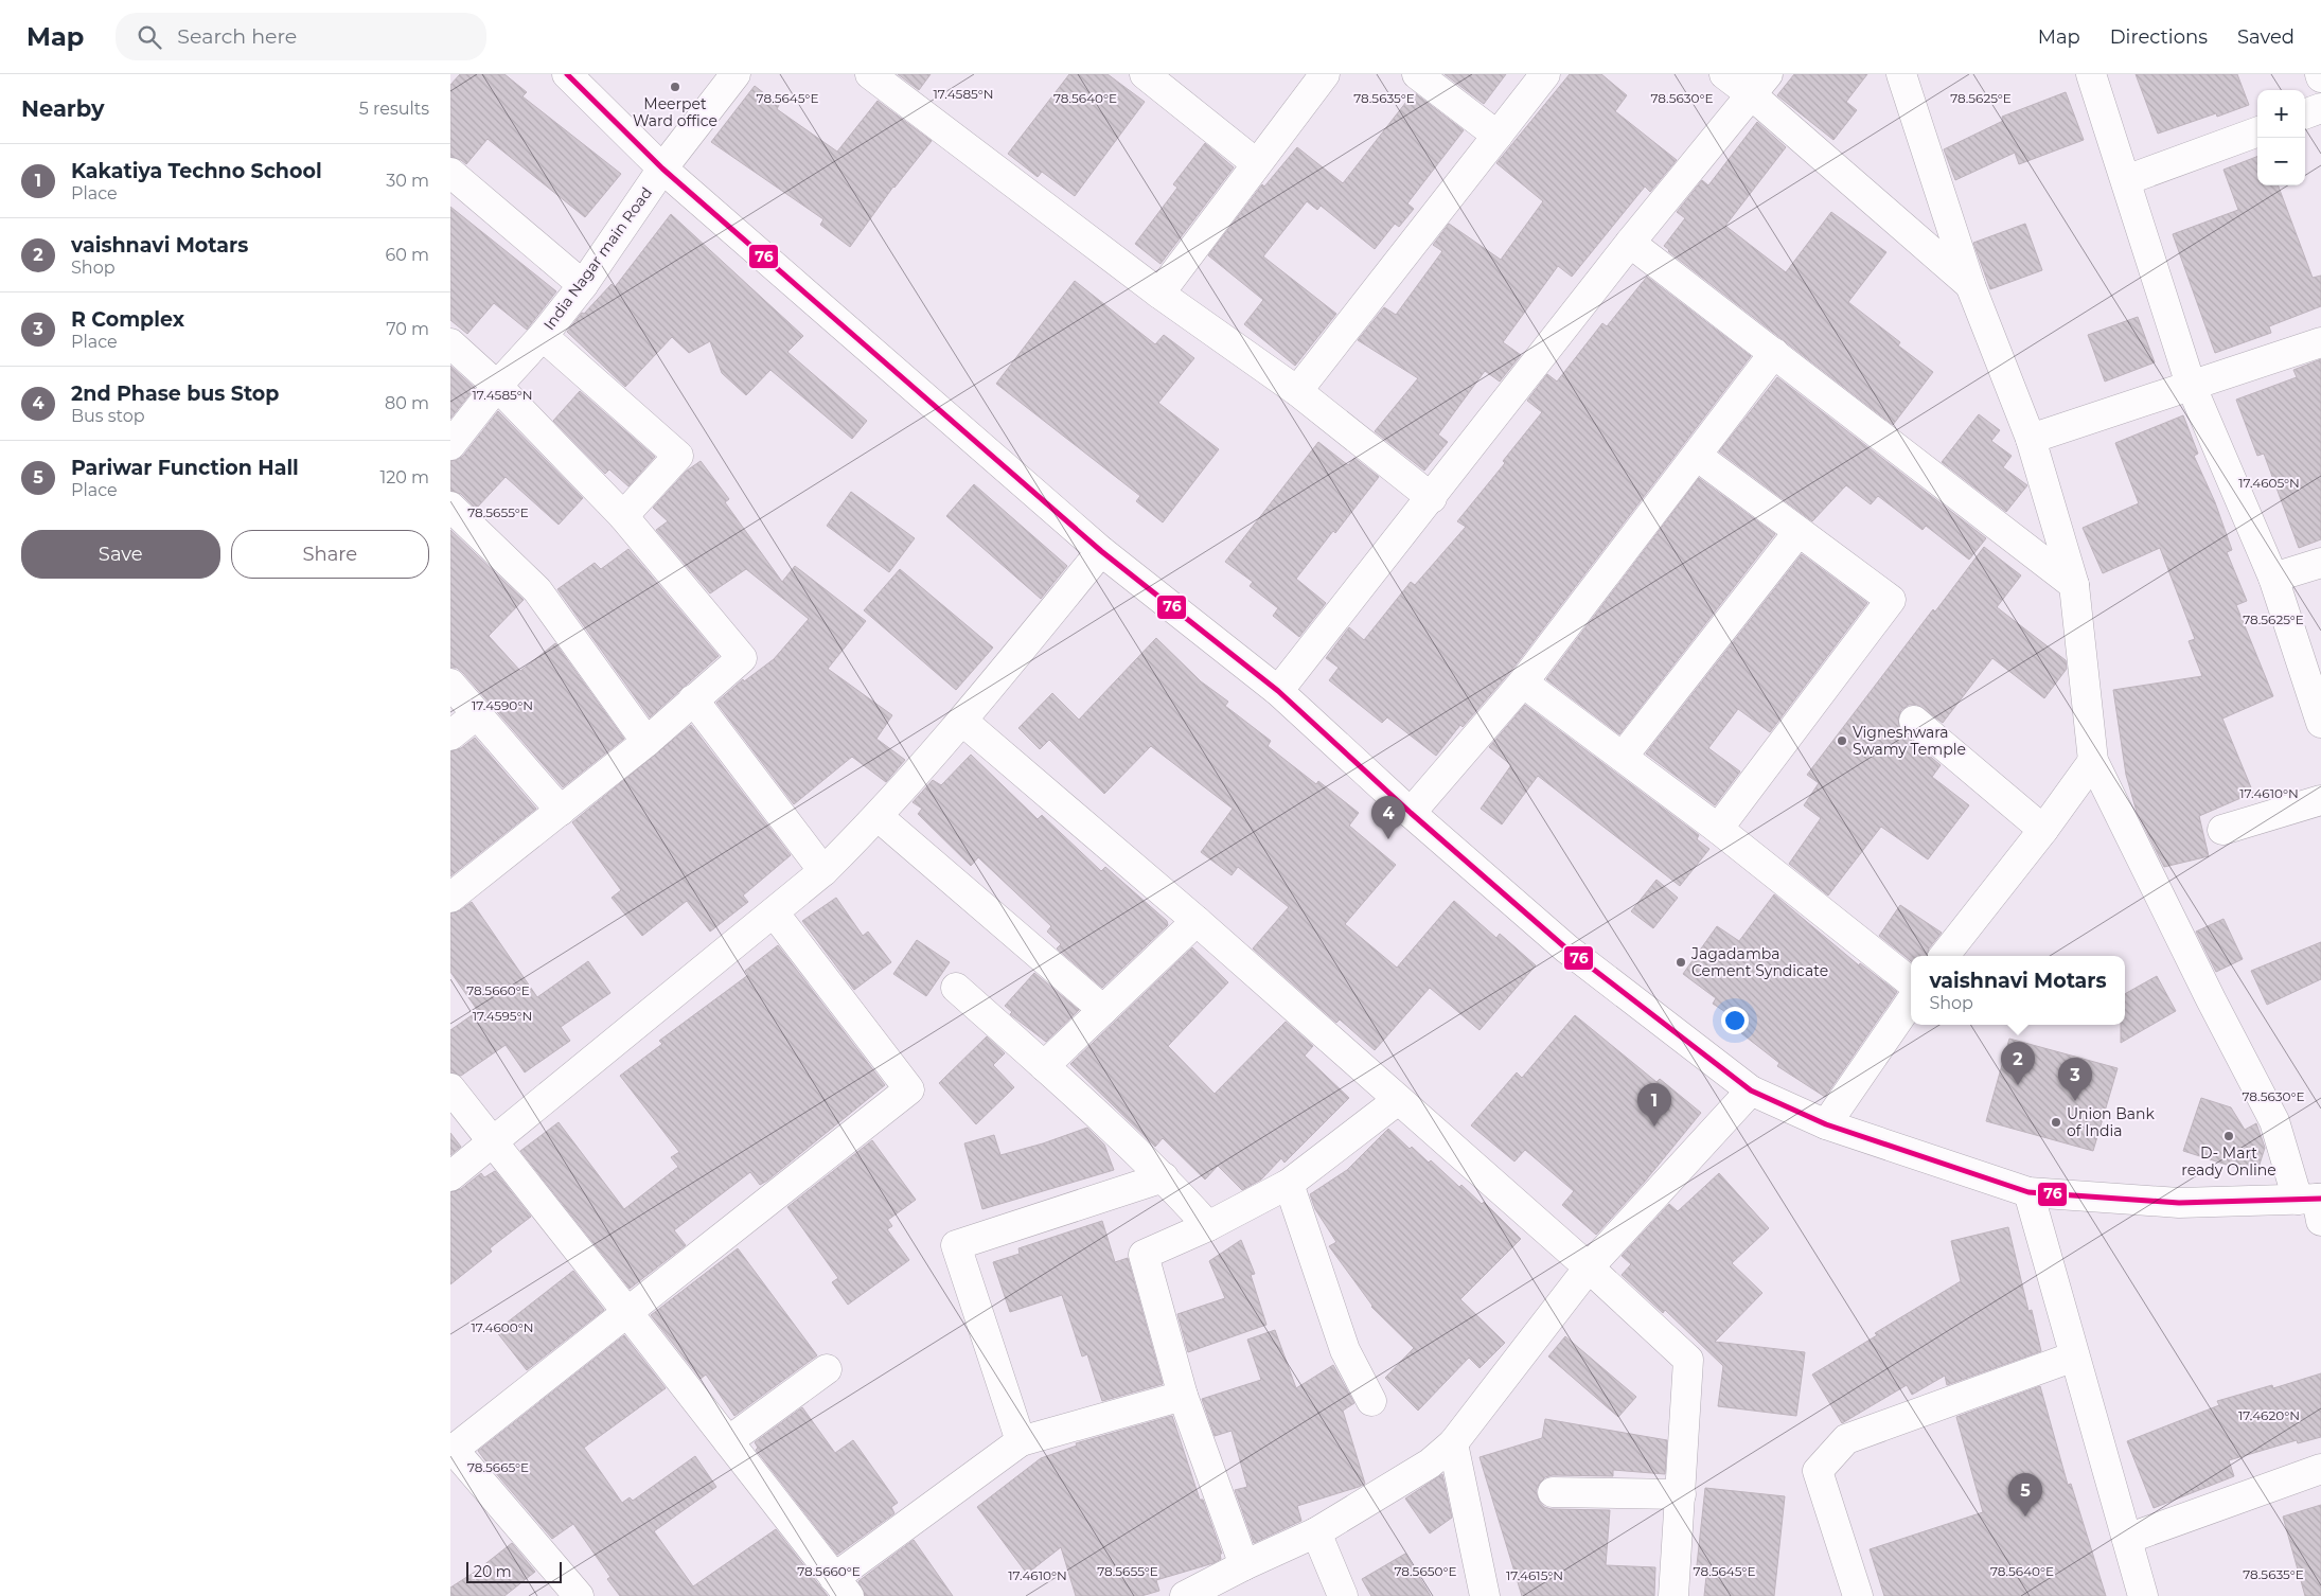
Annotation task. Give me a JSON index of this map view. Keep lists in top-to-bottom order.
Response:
{
  "streets": {
    "street": ["India Nagar main Road"]
  },
  "places": [
    "Meerpet Ward office",
    "Vigneshwara Swamy Temple",
    "Jagadamba Cement Syndicate",
    "Union Bank of India",
    "D- Mart ready Online"
  ],
  "lines": ["transit line 76"],
  "scale_bar": "20 m",
  "page": {
    "header": "Map",
    "search": "Search here",
    "nav": ["Map", "Directions", "Saved"],
    "heading": ["Nearby", "5 results"],
    "map_buttons": ["+", "−"],
    "list": [
      {
        "mark": "1",
        "name": "Kakatiya Techno School",
        "note": "Place",
        "value": "30 m"
      },
      {
        "mark": "2",
        "name": "vaishnavi Motars",
        "note": "Shop",
        "value": "60 m"
      },
      {
        "mark": "3",
        "name": "R Complex",
        "note": "Place",
        "value": "70 m"
      },
      {
        "mark": "4",
        "name": "2nd Phase bus Stop",
        "note": "Bus stop",
        "value": "80 m"
      },
      {
        "mark": "5",
        "name": "Pariwar Function Hall",
        "note": "Place",
        "value": "120 m"
      }
    ],
    "buttons": ["Save", "Share"],
    "pins": [
      "4",
      "2",
      "3",
      "1",
      "5"
    ],
    "popup": ["vaishnavi Motars", "Shop"],
    "scale": "20 m"
  },
  "coordinates": [
    "17.4585°N",
    "78.5645°E",
    "78.5640°E",
    "78.5635°E",
    "78.5630°E",
    "78.5625°E",
    "17.4605°N",
    "78.5655°E",
    "17.4590°N",
    "17.4610°N",
    "78.5660°E",
    "17.4595°N",
    "17.4600°N",
    "17.4620°N",
    "78.5665°E",
    "78.5650°E",
    "17.4615°N"
  ]
}
